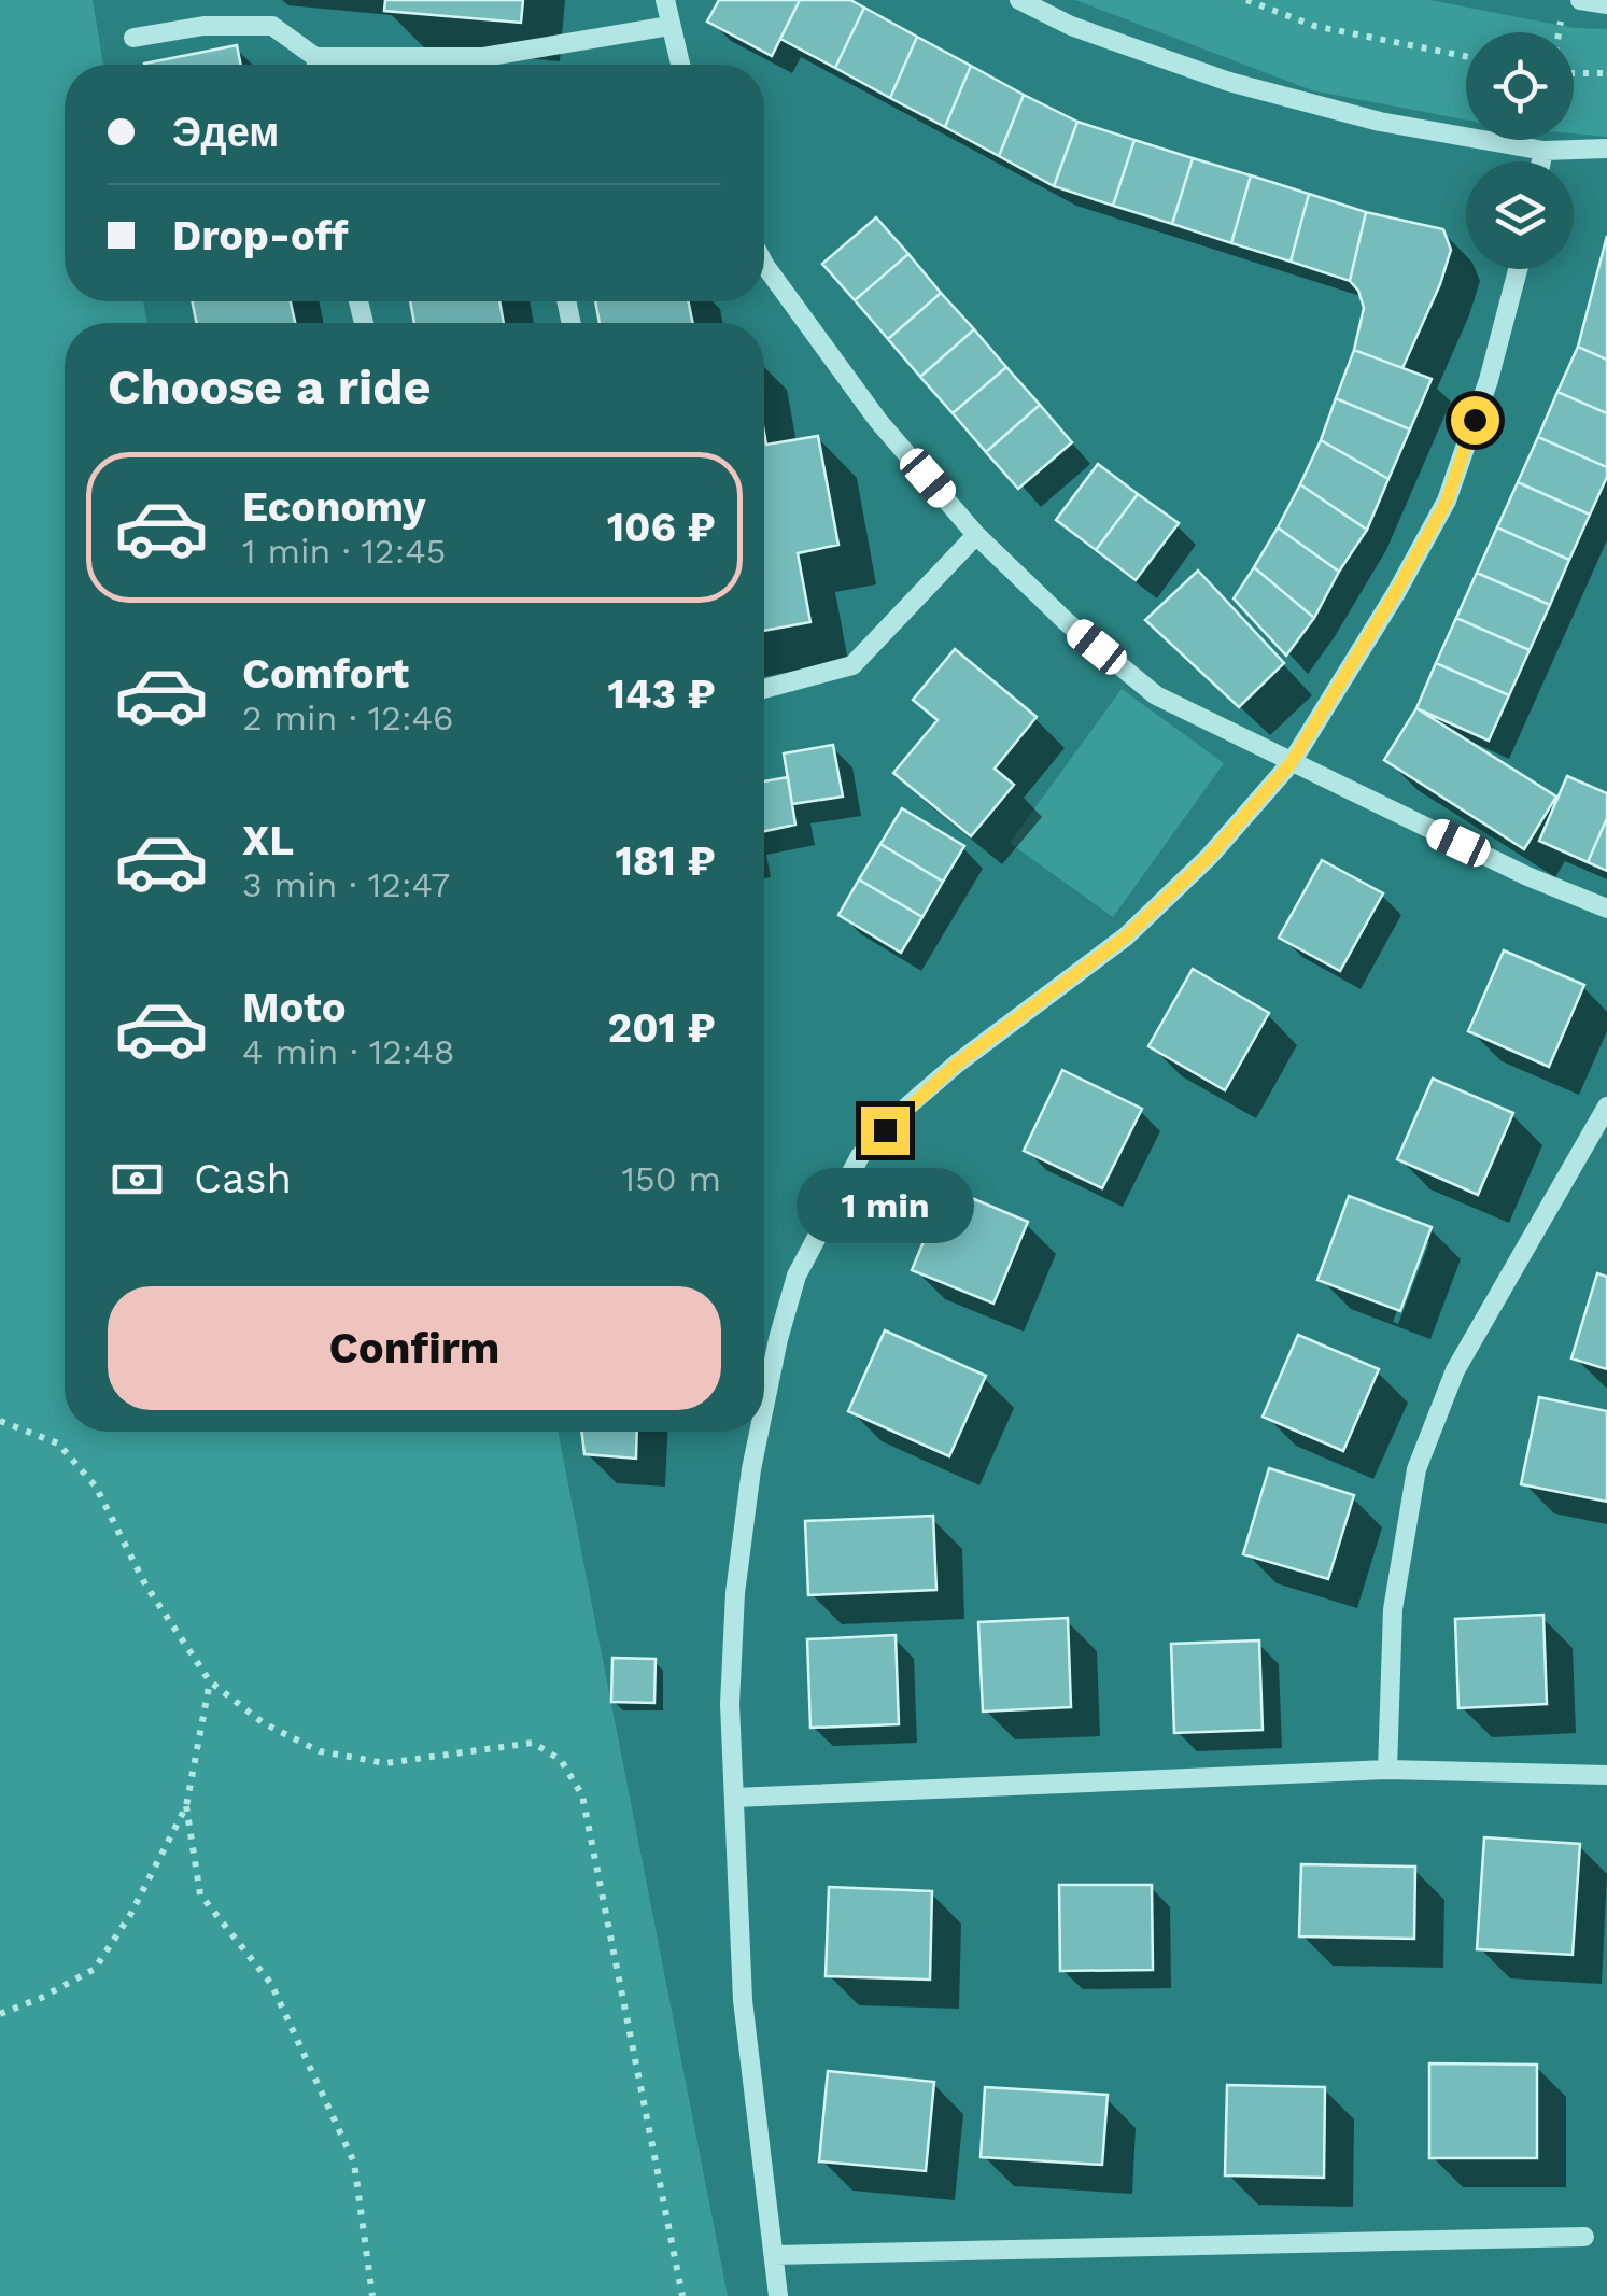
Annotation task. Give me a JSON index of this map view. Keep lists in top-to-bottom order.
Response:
{
  "page": {
    "banner": ["Эдем", "Drop-off"],
    "heading": "Choose a ride",
    "list": [
      {
        "name": "Economy",
        "note": "1 min · 12:45",
        "value": "106 ₽"
      },
      {
        "name": "Comfort",
        "note": "2 min · 12:46",
        "value": "143 ₽"
      },
      {
        "name": "XL",
        "note": "3 min · 12:47",
        "value": "181 ₽"
      },
      {
        "name": "Moto",
        "note": "4 min · 12:48",
        "value": "201 ₽"
      }
    ],
    "pay": ["Cash", "150 m"],
    "bubble": "1 min",
    "buttons": "Confirm"
  }
}
